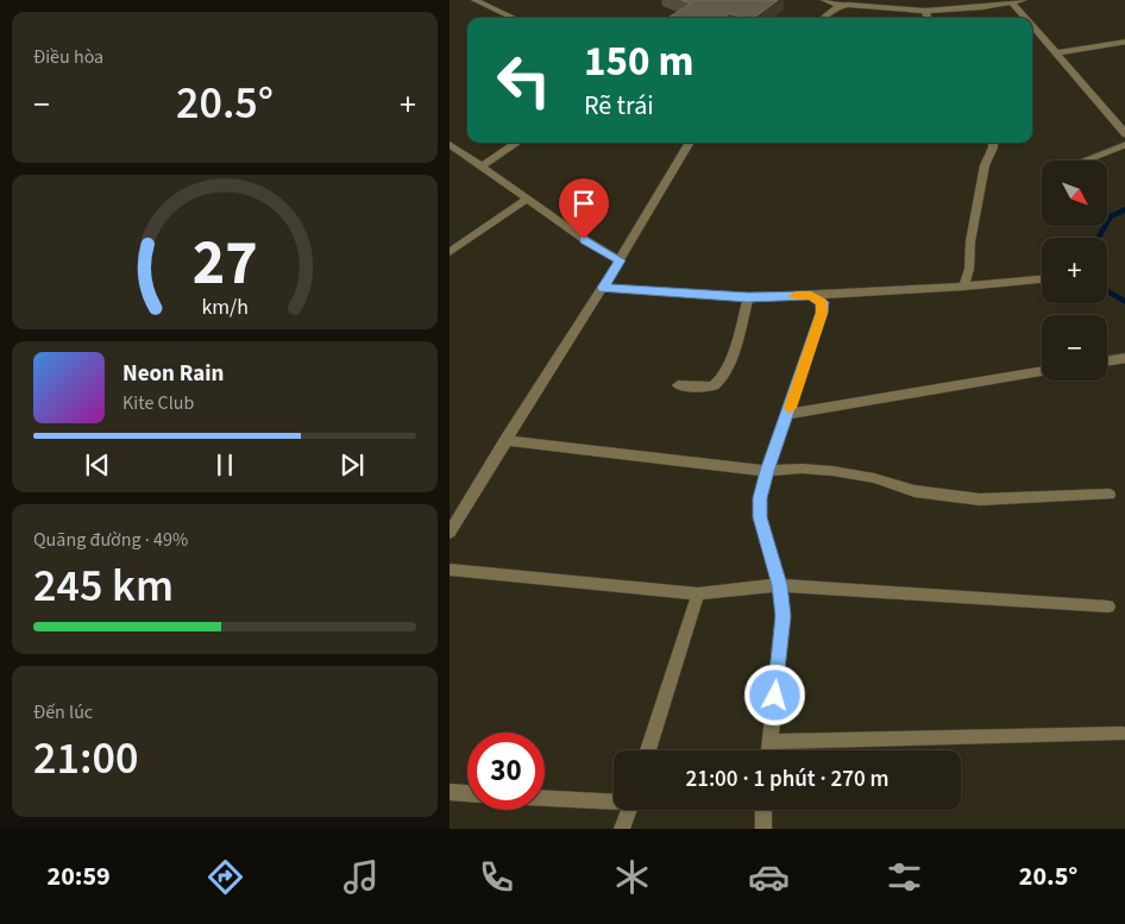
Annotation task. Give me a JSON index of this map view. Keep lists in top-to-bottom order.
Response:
{
  "north": "bottom right",
  "page": {
    "tile": [
      "Điều hòa",
      ["Quãng đường · 49%", "245 km"],
      ["Đến lúc", "21:00"]
    ],
    "turn": ["150 m", "Rẽ trái"],
    "heat": ["−", "20.5°", "+"],
    "map_buttons": ["+", "−"],
    "song": ["Neon Rain", "Kite Club"],
    "limit": "30",
    "trip": "21:00 · 1 phút · 270 m",
    "tabs": ["20:59", "20.5°"],
    "gauge": ["27", "km/h"]
  }
}
